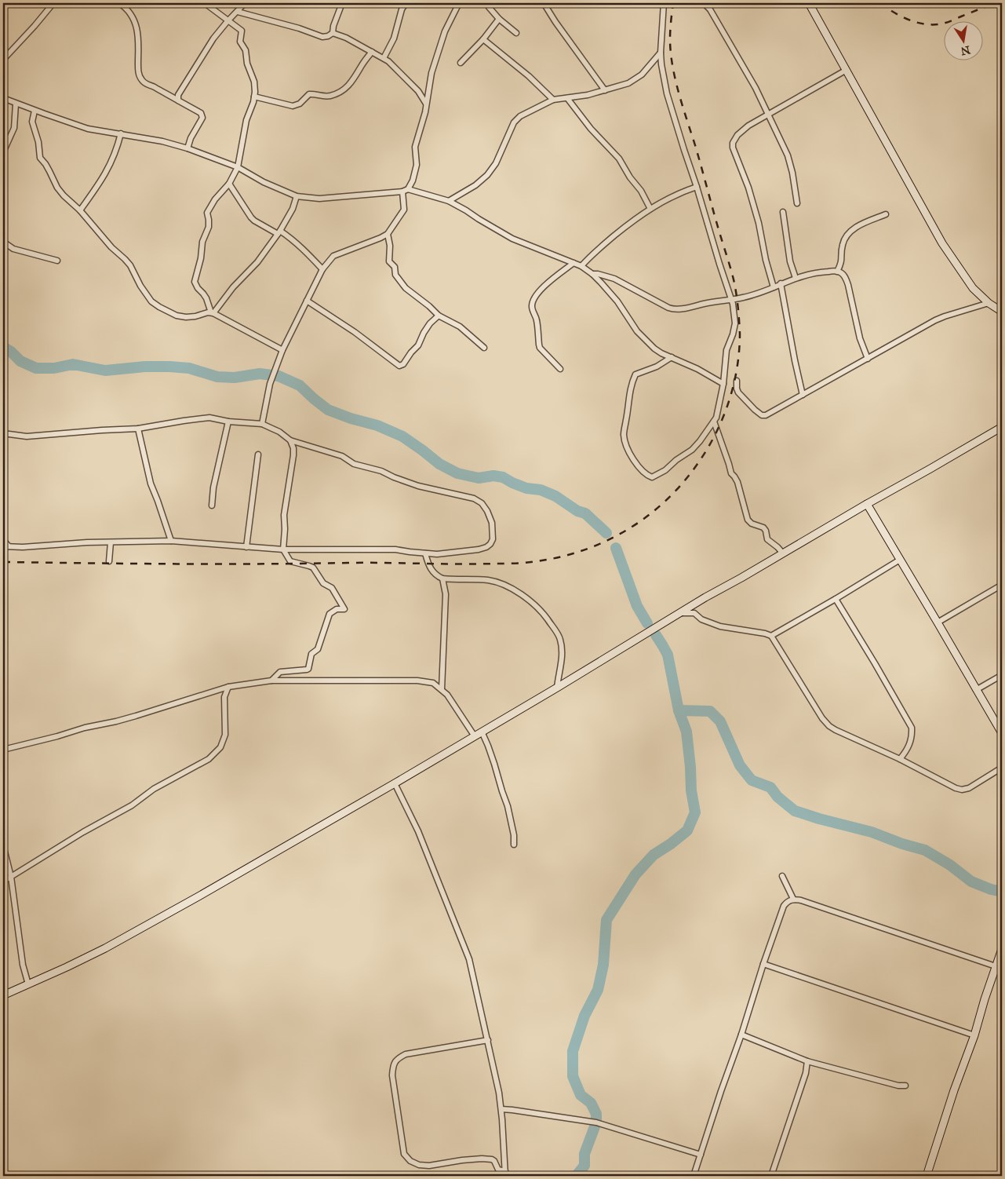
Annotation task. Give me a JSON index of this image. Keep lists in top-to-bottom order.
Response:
{
  "north": "bottom"
}
